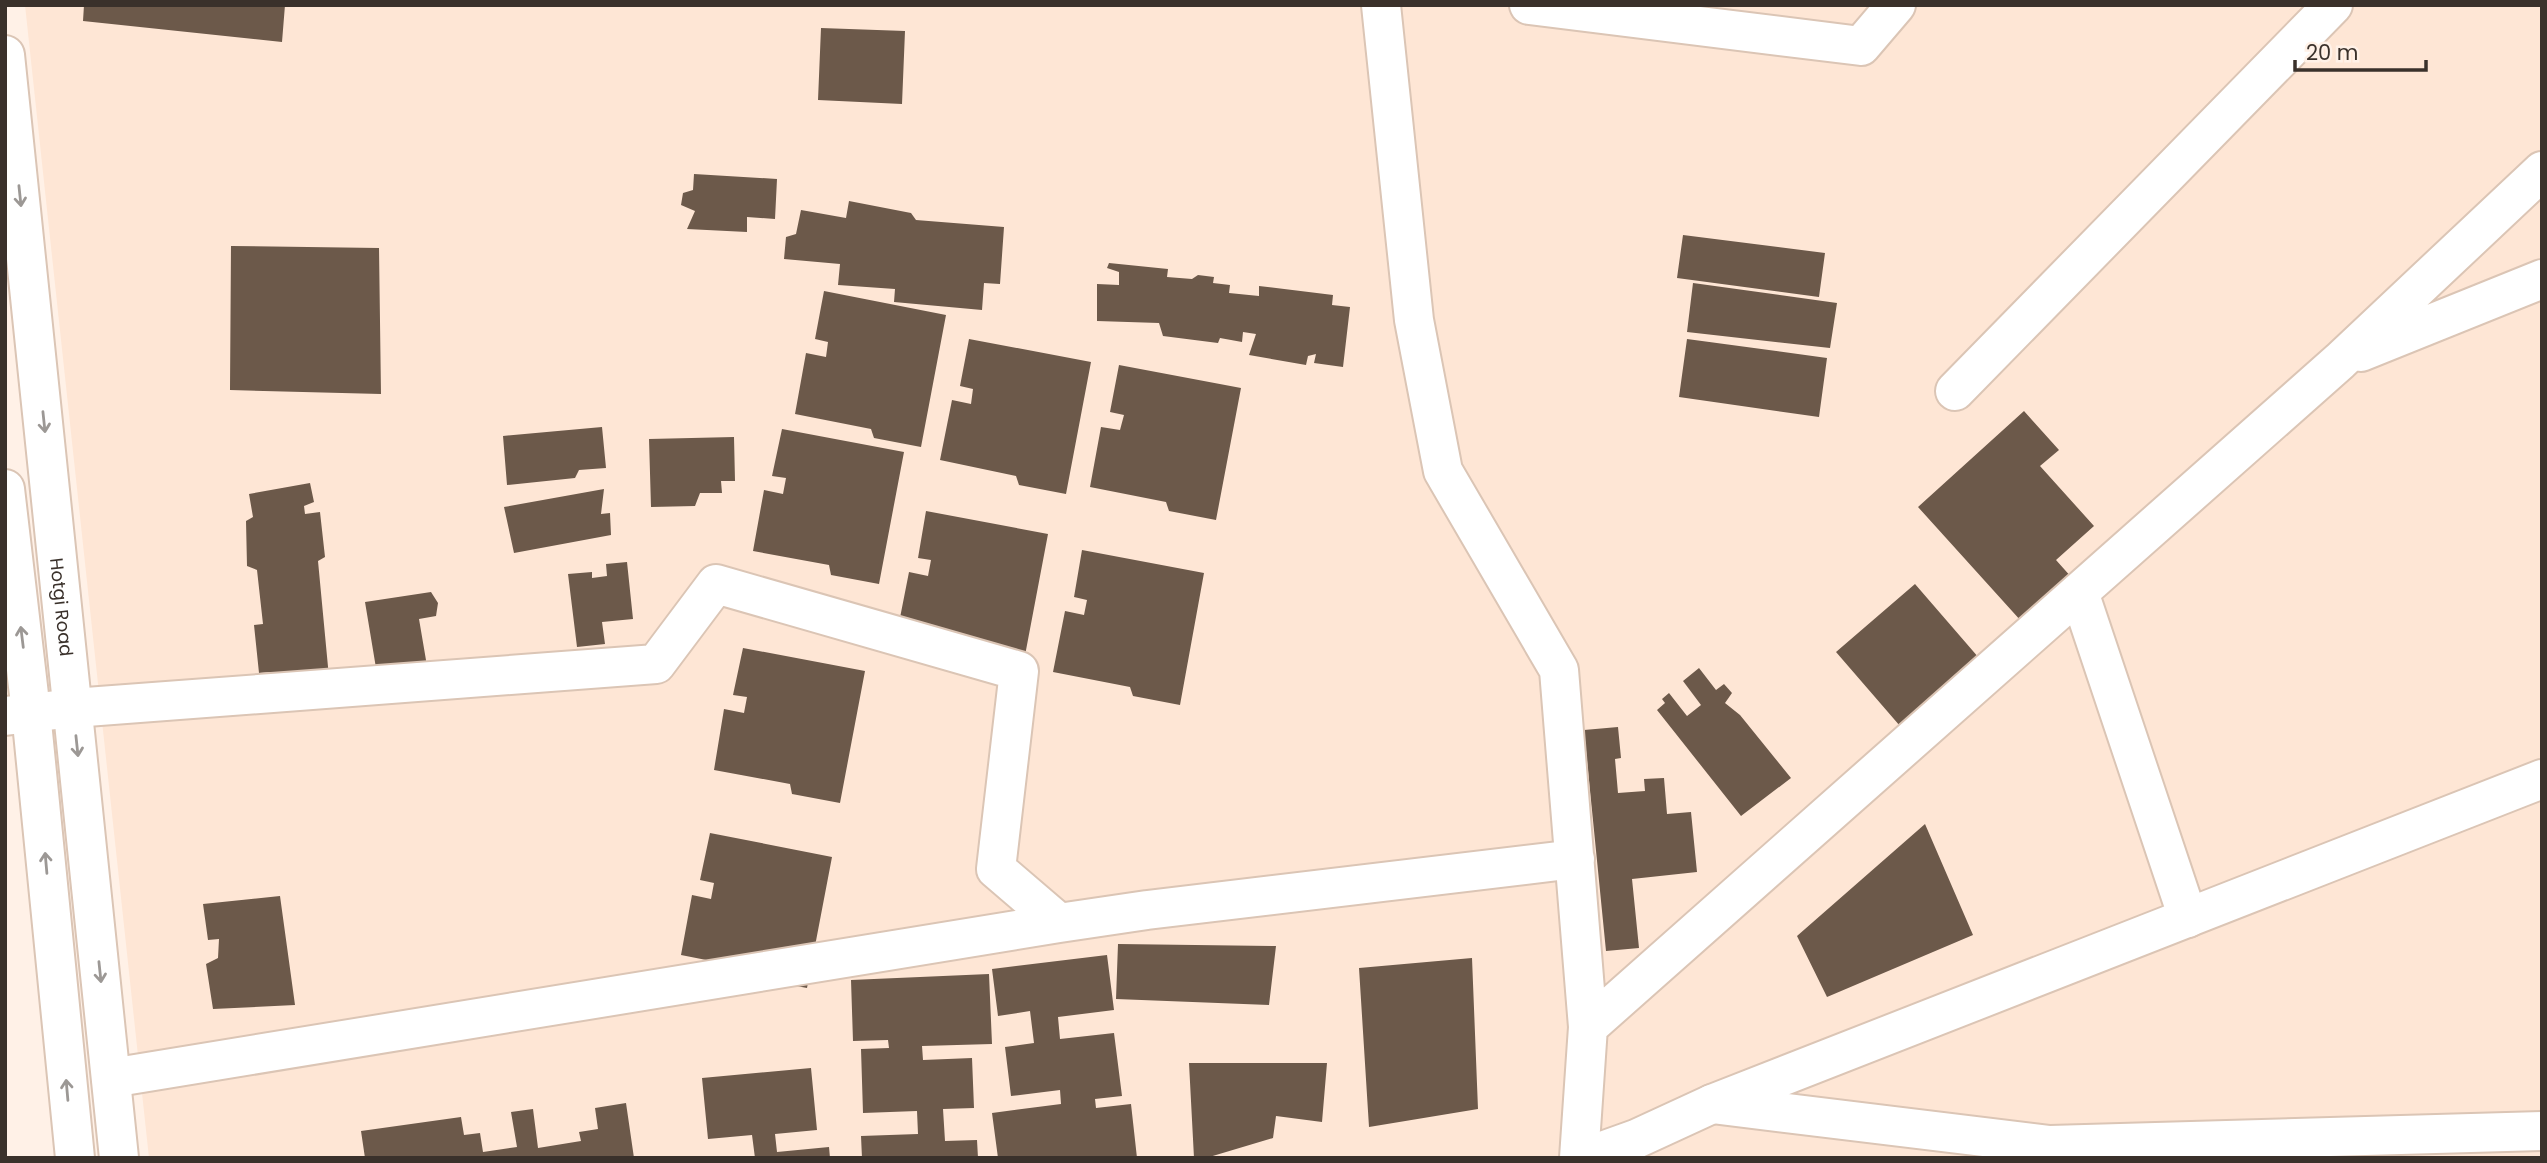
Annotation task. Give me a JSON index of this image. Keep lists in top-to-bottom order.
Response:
{
  "streets": {
    "street": ["Hotgi Road"]
  },
  "scale_bar": "20 m"
}
